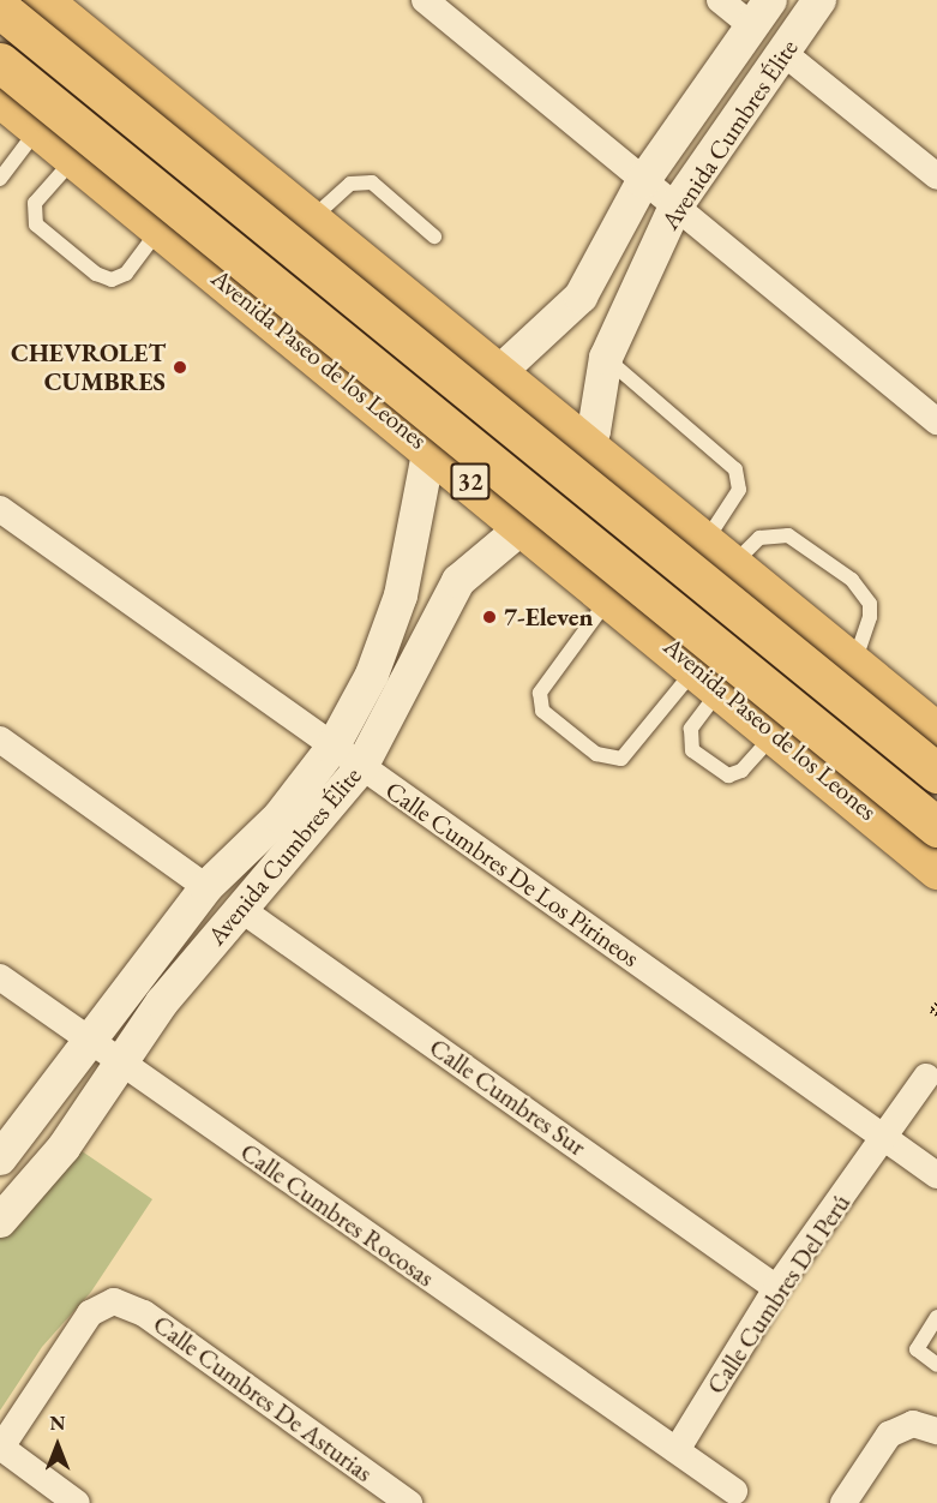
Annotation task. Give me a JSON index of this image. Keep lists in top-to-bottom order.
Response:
{
  "streets": {
    "main road": ["Avenida Paseo de los Leones", "32"],
    "street": [
      "Avenida Cumbres Élite",
      "Calle Cumbres De Los Pirineos",
      "Calle Cumbres Sur",
      "Calle Cumbres Rocosas",
      "Calle Cumbres Del Perú",
      "Calle Cumbres De Asturias"
    ]
  },
  "crossings": [
    ["Avenida Cumbres Élite", "Avenida Paseo de los Leones"],
    ["Avenida Cumbres Élite", "Calle Cumbres De Los Pirineos"],
    ["Avenida Cumbres Élite", "Calle Cumbres Sur"],
    ["Avenida Cumbres Élite", "Calle Cumbres Rocosas"],
    ["Calle Cumbres De Los Pirineos", "Calle Cumbres Del Perú"],
    ["Calle Cumbres Sur", "Calle Cumbres Del Perú"],
    ["Calle Cumbres Rocosas", "Calle Cumbres Del Perú"]
  ],
  "places": ["CHEVROLET CUMBRES", "7-Eleven"],
  "north": "top"
}
